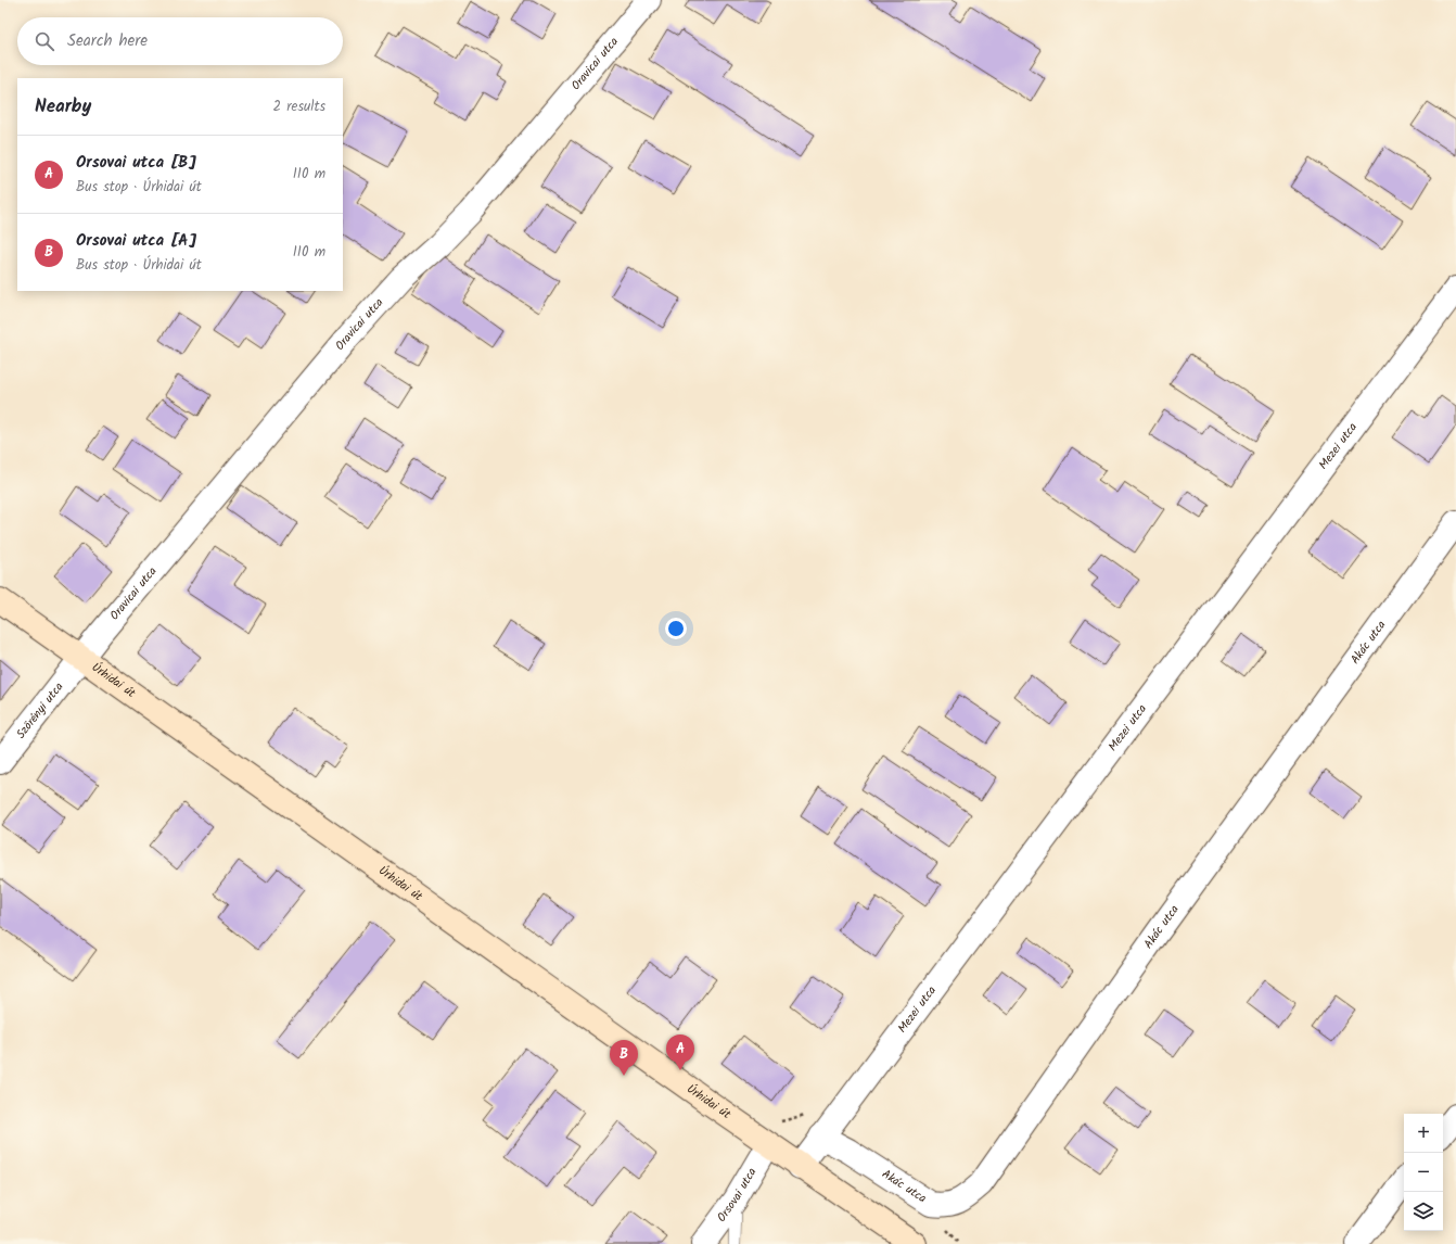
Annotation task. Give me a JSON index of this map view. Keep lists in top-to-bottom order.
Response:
{
  "streets": {
    "main road": ["Úrhidai út"],
    "street": [
      "Oravicai utca",
      "Mezei utca",
      "Akác utca",
      "Szörényi utca",
      "Orsovai utca"
    ]
  },
  "crossings": [
    ["Oravicai utca", "Úrhidai út"],
    ["Oravicai utca", "Szörényi utca"],
    ["Mezei utca", "Akác utca"],
    ["Mezei utca", "Úrhidai út"],
    ["Úrhidai út", "Szörényi utca"],
    ["Úrhidai út", "Orsovai utca"]
  ],
  "page": {
    "search": "Search here",
    "heading": ["Nearby", "2 results"],
    "list": [
      {
        "mark": "A",
        "name": "Orsovai utca [B]",
        "note": "Bus stop · Úrhidai út",
        "value": "110 m"
      },
      {
        "mark": "B",
        "name": "Orsovai utca [A]",
        "note": "Bus stop · Úrhidai út",
        "value": "110 m"
      }
    ],
    "pins": ["A", "B"],
    "map_buttons": ["+", "−"]
  }
}
